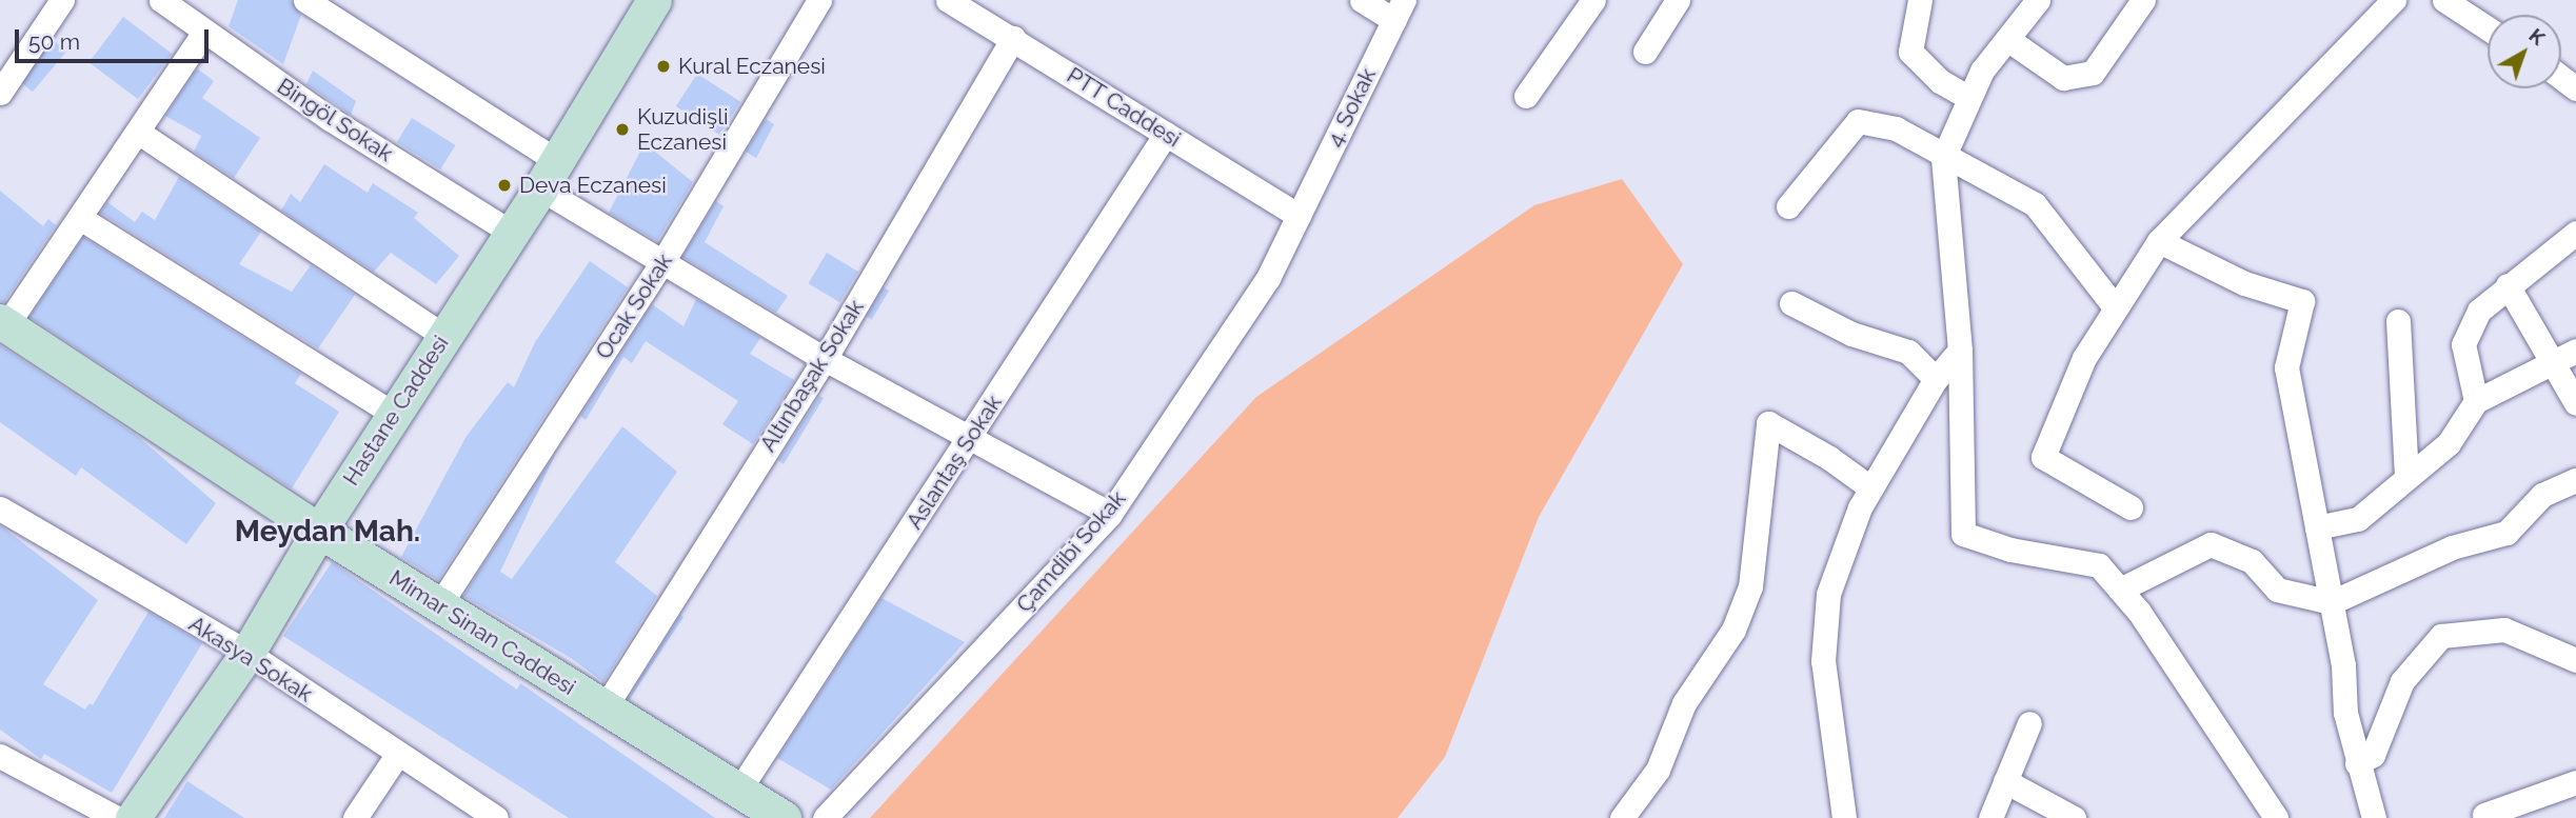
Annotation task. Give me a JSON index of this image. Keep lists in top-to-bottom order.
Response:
{
  "streets": {
    "street": [
      "PTT Caddesi",
      "4. Sokak",
      "Bingöl Sokak",
      "Ocak Sokak",
      "Altınbaşak Sokak",
      "Hastane Caddesi",
      "Aslantaş Sokak",
      "Çamdibi Sokak",
      "Mimar Sinan Caddesi",
      "Akasya Sokak"
    ]
  },
  "crossings": [
    ["PTT Caddesi", "4. Sokak"],
    ["PTT Caddesi", "Altınbaşak Sokak"],
    ["PTT Caddesi", "Aslantaş Sokak"],
    ["PTT Caddesi", "Çamdibi Sokak"],
    ["4. Sokak", "Çamdibi Sokak"],
    ["Bingöl Sokak", "Hastane Caddesi"],
    ["Ocak Sokak", "Mimar Sinan Caddesi"],
    ["Altınbaşak Sokak", "Mimar Sinan Caddesi"],
    ["Hastane Caddesi", "Mimar Sinan Caddesi"],
    ["Hastane Caddesi", "Akasya Sokak"],
    ["Aslantaş Sokak", "Mimar Sinan Caddesi"]
  ],
  "districts": ["Meydan Mah."],
  "places": ["Kural Eczanesi", "Kuzudişli Eczanesi", "Deva Eczanesi"],
  "scale_bar": "50 m",
  "north": "top right"
}
